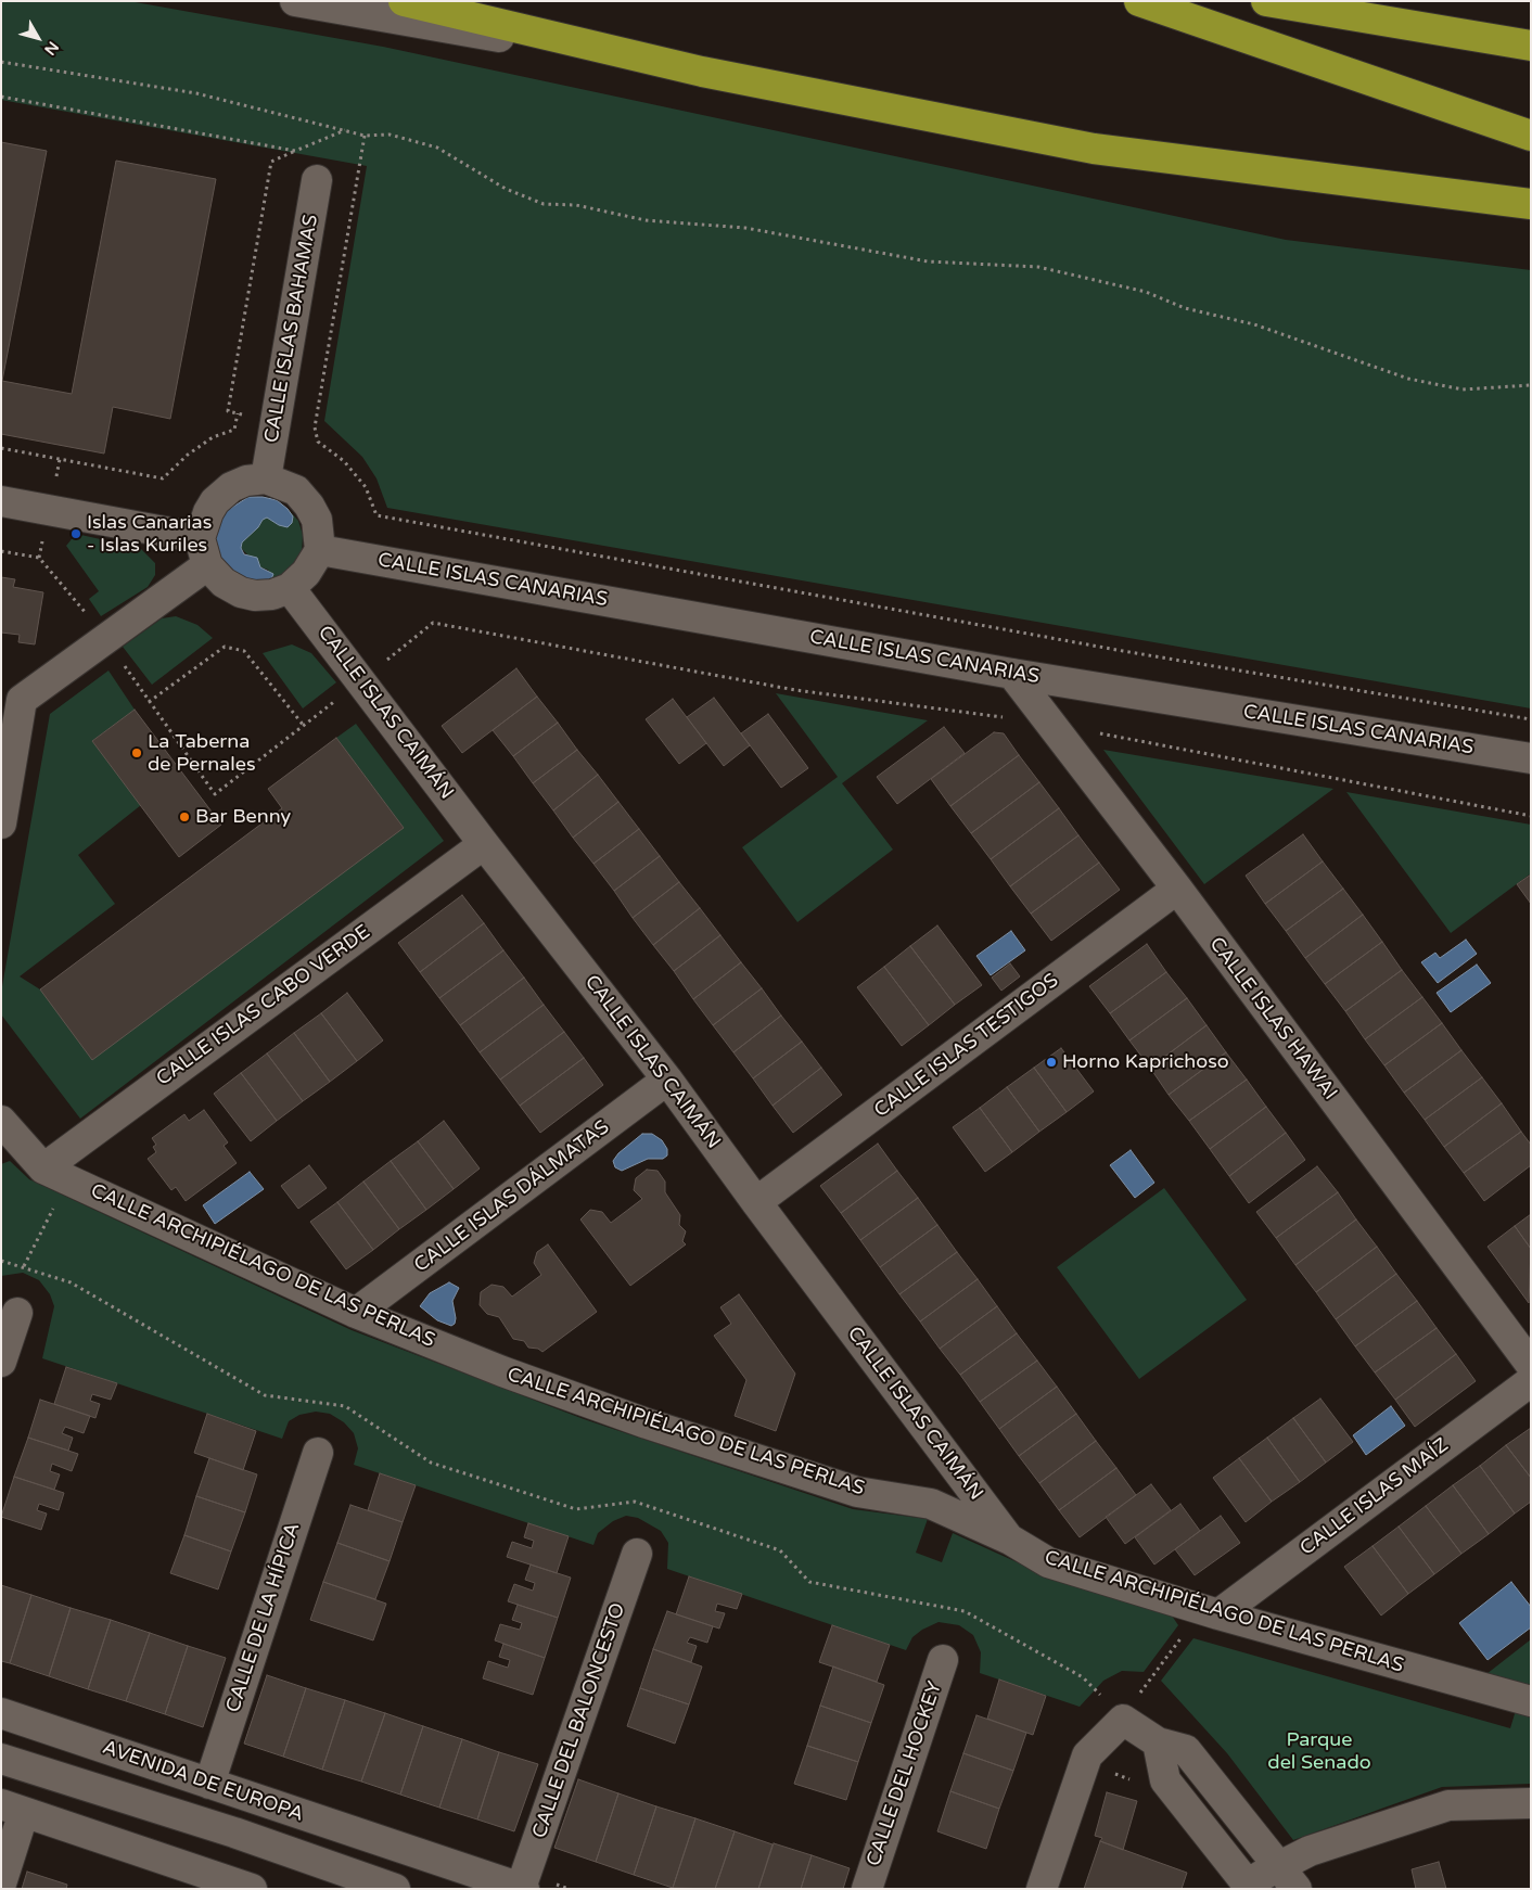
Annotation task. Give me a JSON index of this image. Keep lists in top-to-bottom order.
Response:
{
  "streets": {
    "street": [
      "CALLE ISLAS BAHAMAS",
      "CALLE ISLAS CANARIAS",
      "CALLE ISLAS CAIMÁN",
      "CALLE ISLAS CABO VERDE",
      "CALLE ISLAS HAWAI",
      "CALLE ISLAS TESTIGOS",
      "CALLE ISLAS DÁLMATAS",
      "CALLE ARCHIPIÉLAGO DE LAS PERLAS",
      "CALLE ISLAS MAÍZ",
      "CALLE DE LA HÍPICA",
      "CALLE DEL BALONCESTO",
      "CALLE DEL HOCKEY",
      "AVENIDA DE EUROPA"
    ]
  },
  "crossings": [
    ["CALLE ISLAS BAHAMAS", "CALLE ISLAS CANARIAS"],
    ["CALLE ISLAS BAHAMAS", "CALLE ISLAS CAIMÁN"],
    ["CALLE ISLAS CANARIAS", "CALLE ISLAS CAIMÁN"],
    ["CALLE ISLAS CANARIAS", "CALLE ISLAS HAWAI"],
    ["CALLE ISLAS CAIMÁN", "CALLE ISLAS CABO VERDE"],
    ["CALLE ISLAS CAIMÁN", "CALLE ISLAS TESTIGOS"],
    ["CALLE ISLAS CAIMÁN", "CALLE ISLAS DÁLMATAS"],
    ["CALLE ISLAS CAIMÁN", "CALLE ARCHIPIÉLAGO DE LAS PERLAS"],
    ["CALLE ISLAS CABO VERDE", "CALLE ARCHIPIÉLAGO DE LAS PERLAS"],
    ["CALLE ISLAS HAWAI", "CALLE ISLAS TESTIGOS"],
    ["CALLE ISLAS DÁLMATAS", "CALLE ARCHIPIÉLAGO DE LAS PERLAS"],
    ["CALLE ARCHIPIÉLAGO DE LAS PERLAS", "CALLE ISLAS MAÍZ"],
    ["CALLE DE LA HÍPICA", "AVENIDA DE EUROPA"],
    ["CALLE DEL BALONCESTO", "AVENIDA DE EUROPA"]
  ],
  "parks": ["Parque del Senado"],
  "places": [
    "Islas Canarias - Islas Kuriles",
    "La Taberna de Pernales",
    "Bar Benny",
    "Horno Kaprichoso"
  ],
  "north": "bottom right"
}
